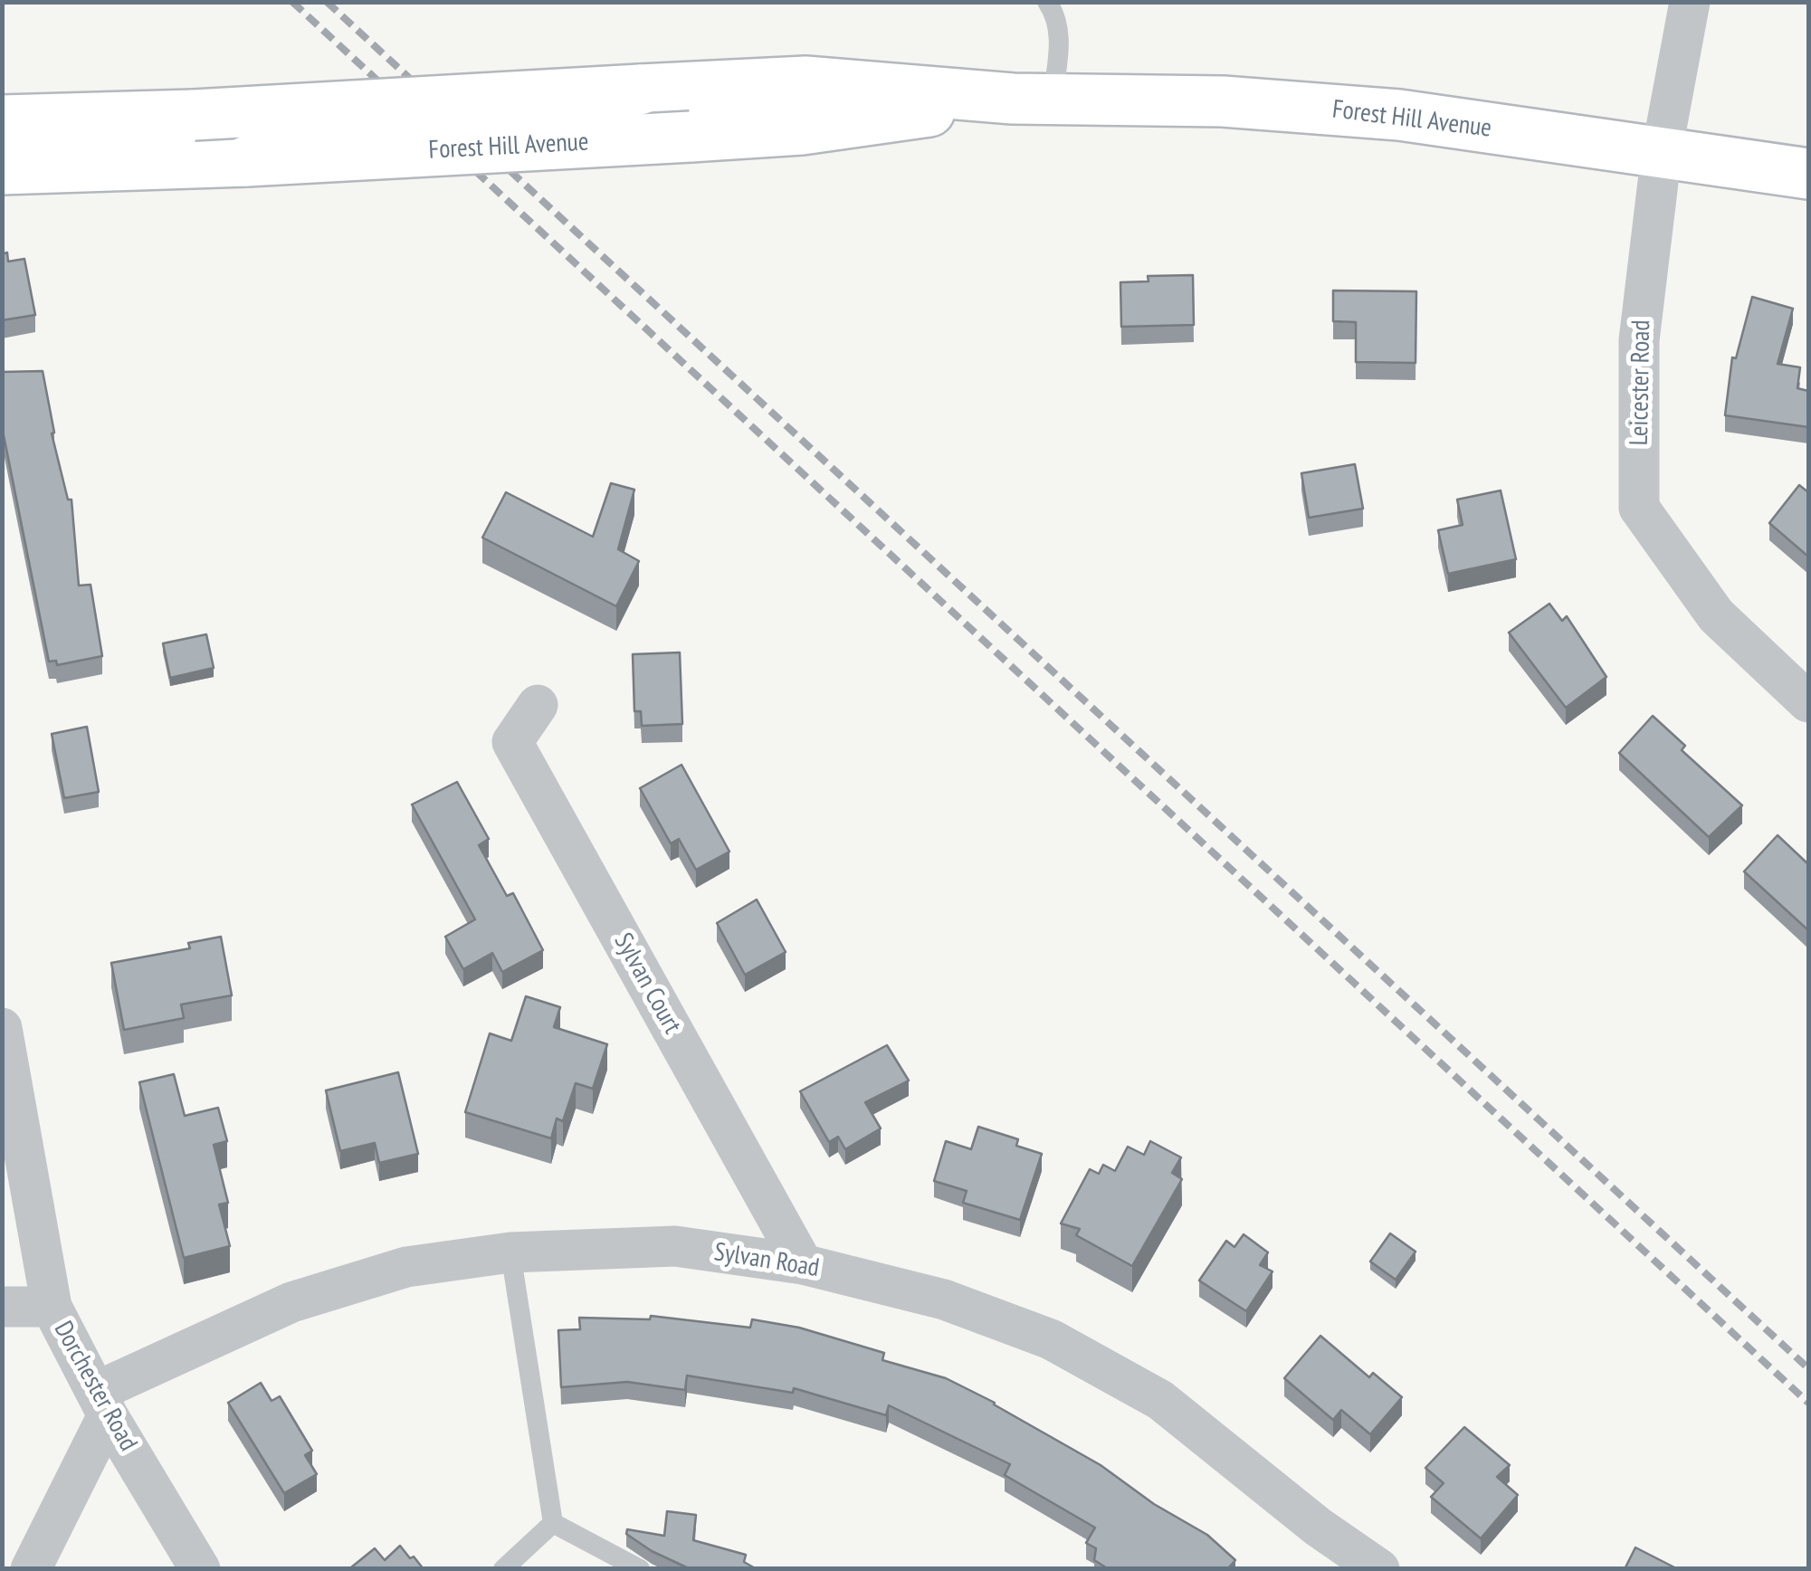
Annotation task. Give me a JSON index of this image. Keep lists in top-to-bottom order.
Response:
{
  "streets": {
    "main road": ["Forest Hill Avenue"],
    "street": [
      "Leicester Road",
      "Sylvan Court",
      "Sylvan Road",
      "Dorchester Road"
    ]
  },
  "crossings": [
    ["Forest Hill Avenue", "Leicester Road"],
    ["Sylvan Court", "Sylvan Road"],
    ["Sylvan Road", "Dorchester Road"]
  ]
}
